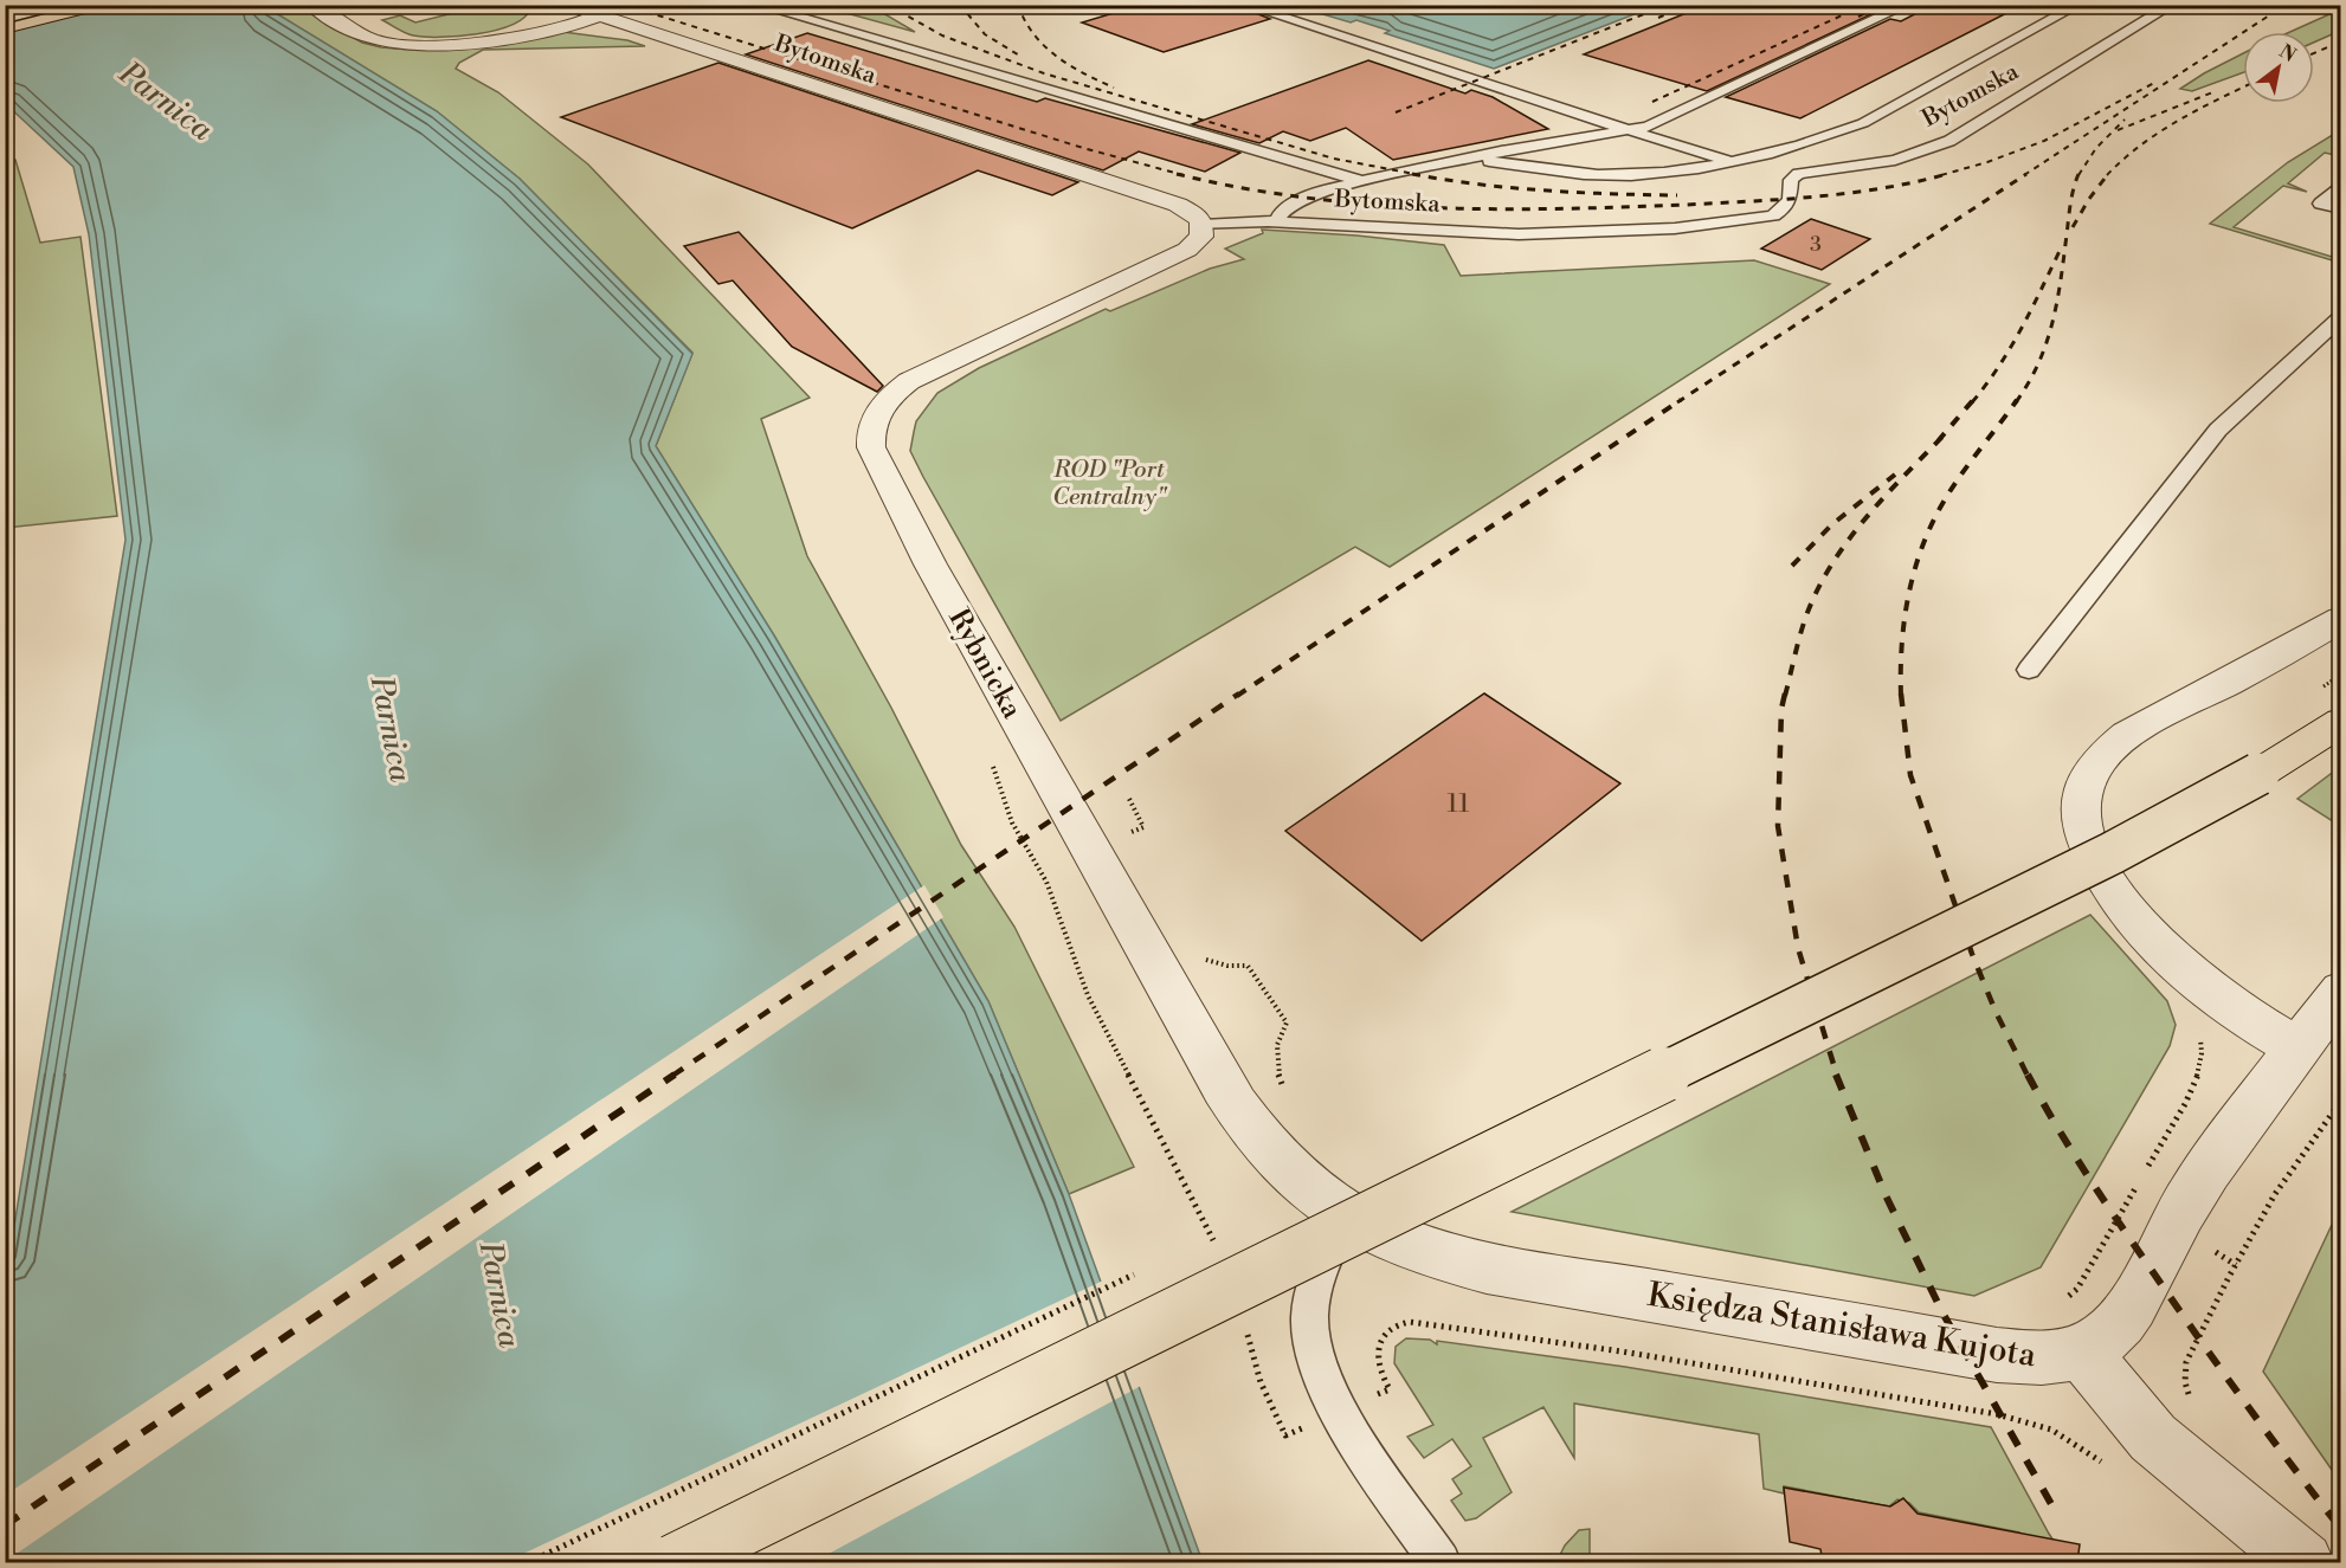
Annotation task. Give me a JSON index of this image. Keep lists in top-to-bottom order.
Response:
{
  "streets": {
    "street": ["Bytomska", "Rybnicka", "Księdza Stanisława Kujota"]
  },
  "crossings": [
    ["Bytomska", "Rybnicka"],
    ["Rybnicka", "Księdza Stanisława Kujota"]
  ],
  "water": ["Parnica"],
  "parks": ["ROD \"Port Centralny\""],
  "house_numbers": ["3", "11"],
  "north": "top right"
}
